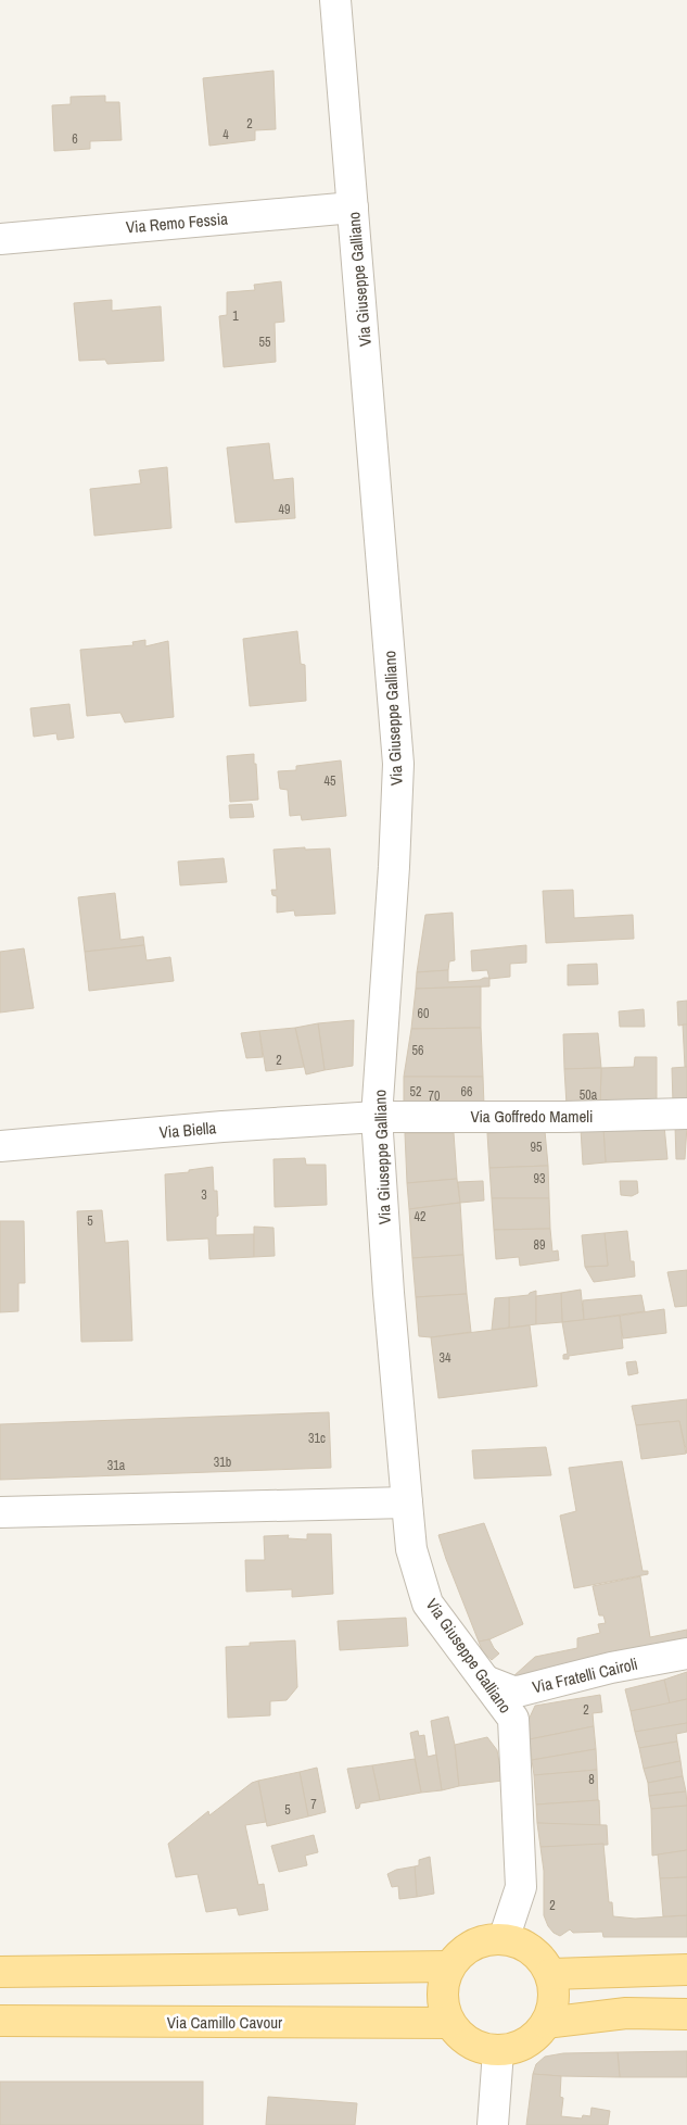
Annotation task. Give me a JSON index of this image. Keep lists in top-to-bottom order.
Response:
{
  "streets": {
    "main road": ["Via Camillo Cavour"],
    "street": [
      "Via Remo Fessia",
      "Via Giuseppe Galliano",
      "Via Goffredo Mameli",
      "Via Biella",
      "Via Fratelli Cairoli"
    ]
  },
  "crossings": [
    ["Via Remo Fessia", "Via Giuseppe Galliano"],
    ["Via Giuseppe Galliano", "Via Goffredo Mameli"],
    ["Via Giuseppe Galliano", "Via Biella"],
    ["Via Giuseppe Galliano", "Via Fratelli Cairoli"],
    ["Via Giuseppe Galliano", "Via Camillo Cavour"],
    ["Via Goffredo Mameli", "Via Biella"]
  ],
  "house_numbers": [
    "2",
    "4",
    "6",
    "1",
    "55",
    "49",
    "45",
    "60",
    "56",
    "2",
    "52",
    "66",
    "50a",
    "70",
    "95",
    "93",
    "3",
    "42",
    "5",
    "89",
    "34",
    "31c",
    "31b",
    "31a",
    "2",
    "8",
    "7",
    "5",
    "2"
  ]
}
